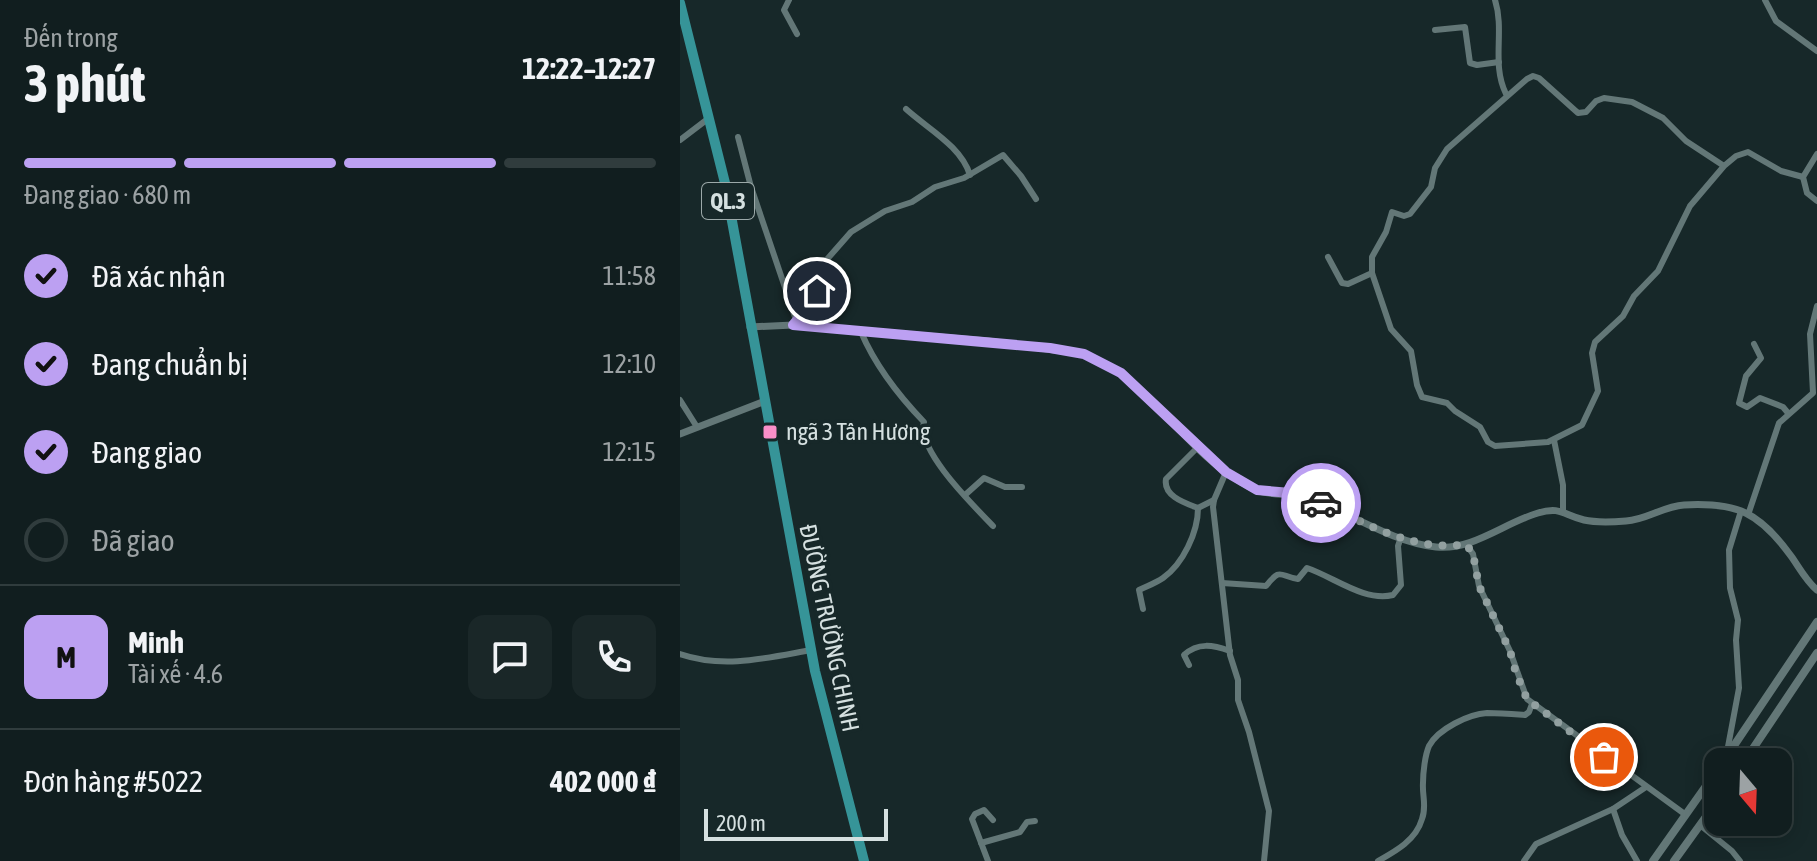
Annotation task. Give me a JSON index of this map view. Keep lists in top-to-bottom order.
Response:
{
  "streets": {
    "highway": ["QL.3", "ĐƯỜNG TRƯỜNG CHINH"]
  },
  "crossings": [
    ["QL.3", "ĐƯỜNG TRƯỜNG CHINH"]
  ],
  "places": {
    "transit": ["ngã 3 Tân Hương"]
  },
  "scale_bar": "200 m",
  "north": "bottom",
  "page": {
    "heading": ["3 phút", "Đến trong", "12:22–12:27"],
    "panel": [
      "Minh",
      "Tài xế · 4.6",
      "Đơn hàng #5022",
      "402 000 ₫"
    ],
    "bar": "Đang giao · 680 m",
    "list": [
      ["Đã xác nhận", "11:58"],
      ["Đang chuẩn bị", "12:10"],
      ["Đang giao", "12:15"],
      "Đã giao"
    ],
    "round": "M",
    "scale": "200 m"
  }
}
